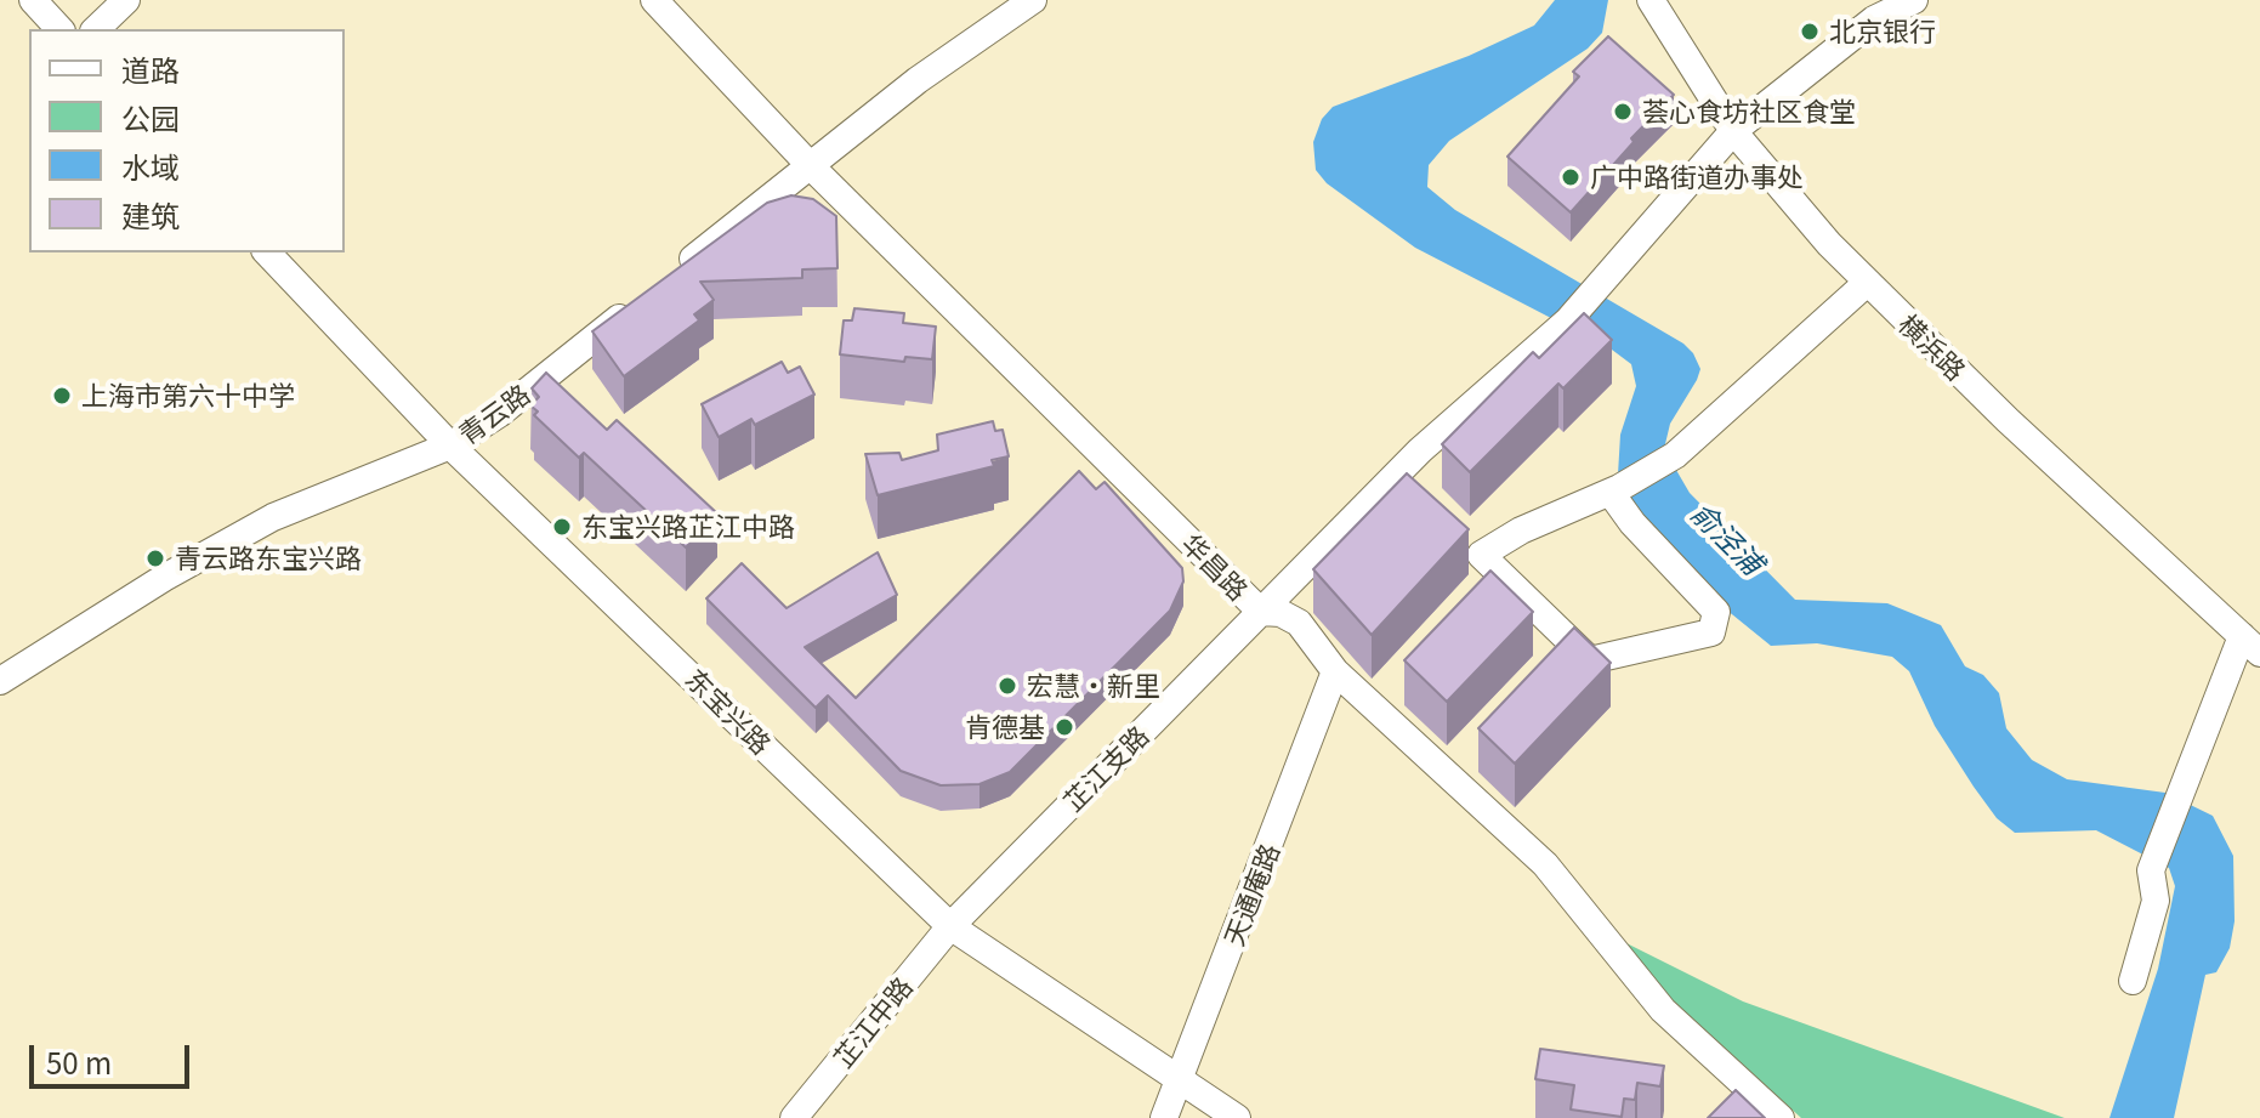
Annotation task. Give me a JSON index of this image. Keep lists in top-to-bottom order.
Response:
{
  "streets": {
    "street": [
      "横浜路",
      "青云路",
      "华昌路",
      "东宝兴路",
      "芷江支路",
      "天通庵路",
      "芷江中路"
    ]
  },
  "crossings": [
    ["青云路", "东宝兴路"],
    ["华昌路", "芷江支路"],
    ["华昌路", "天通庵路"],
    ["东宝兴路", "芷江支路"],
    ["东宝兴路", "天通庵路"],
    ["东宝兴路", "芷江中路"],
    ["芷江支路", "芷江中路"]
  ],
  "water": ["俞泾浦"],
  "places": [
    "北京银行",
    "荟心食坊社区食堂",
    "广中路街道办事处",
    "上海市第六十中学",
    "东宝兴路芷江中路",
    "青云路东宝兴路",
    "宏慧·新里",
    "肯德基"
  ],
  "legend": [
    "道路",
    "公园",
    "水域",
    "建筑"
  ],
  "scale_bar": "50 m"
}
